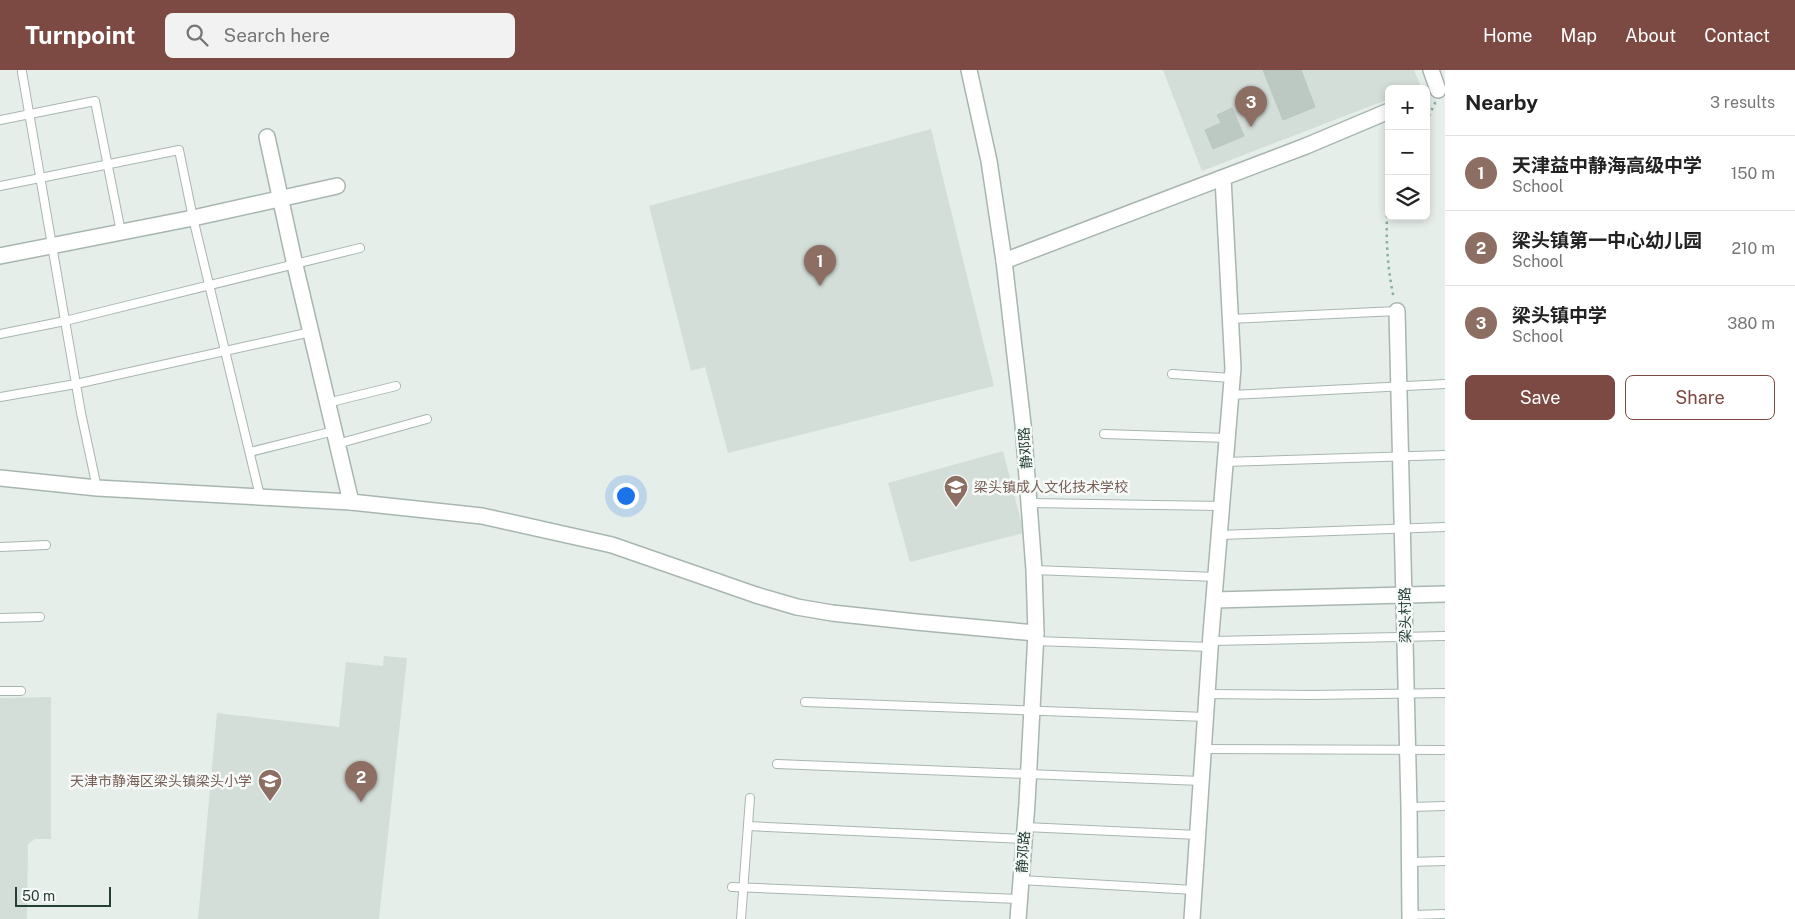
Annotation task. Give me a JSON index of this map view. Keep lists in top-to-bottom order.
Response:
{
  "streets": {
    "street": ["静邓路", "梁头村路"]
  },
  "places": {
    "school or university": ["梁头镇成人文化技术学校", "天津市静海区梁头镇梁头小学"]
  },
  "scale_bar": "50 m",
  "page": {
    "header": "Turnpoint",
    "search": "Search here",
    "nav": [
      "Home",
      "Map",
      "About",
      "Contact"
    ],
    "heading": ["Nearby", "3 results"],
    "map_buttons": ["+", "−"],
    "pins": ["3", "1", "2"],
    "list": [
      {
        "mark": "1",
        "name": "天津益中静海高级中学",
        "note": "School",
        "value": "150 m"
      },
      {
        "mark": "2",
        "name": "梁头镇第一中心幼儿园",
        "note": "School",
        "value": "210 m"
      },
      {
        "mark": "3",
        "name": "梁头镇中学",
        "note": "School",
        "value": "380 m"
      }
    ],
    "buttons": ["Save", "Share"],
    "scale": "50 m"
  }
}
